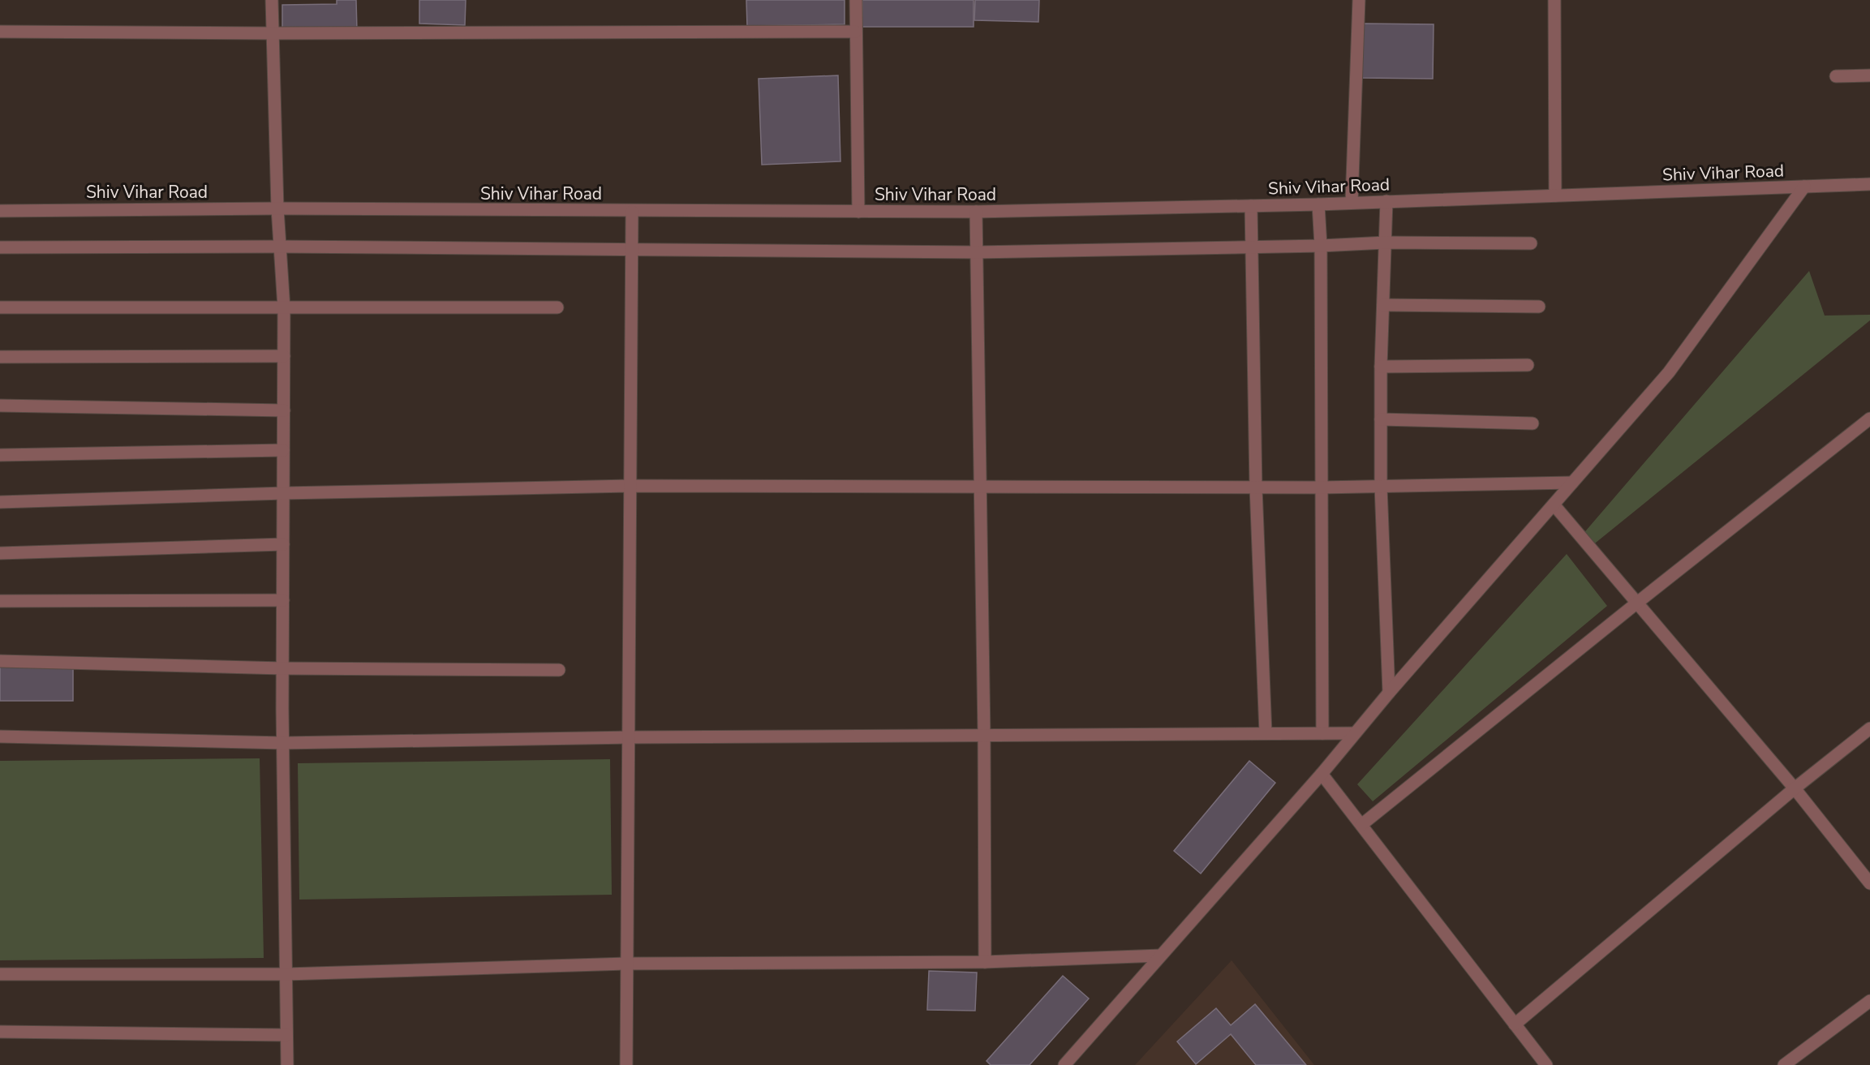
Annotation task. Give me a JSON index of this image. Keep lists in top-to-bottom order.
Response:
{
  "streets": {
    "street": ["Shiv Vihar Road"]
  }
}
